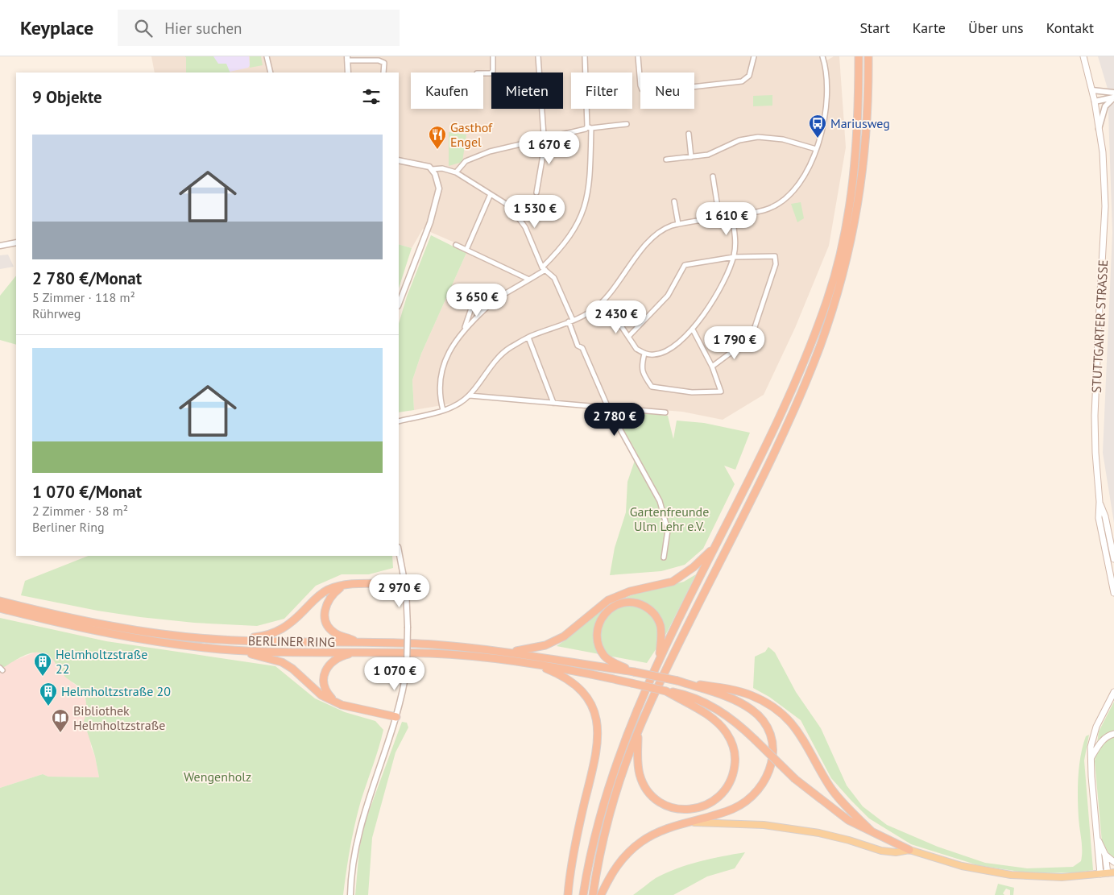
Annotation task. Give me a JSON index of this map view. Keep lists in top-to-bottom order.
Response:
{
  "streets": {
    "highway": ["BERLINER RING"],
    "main road": ["STUTTGARTER STRASSE"]
  },
  "parks": ["Gartenfreunde Ulm Lehr e.V.", "Wengenholz"],
  "places": {
    "bus stop": ["Mariusweg"],
    "restaurant": ["Gasthof Engel"],
    "building": ["Helmholtzstraße 22", "Helmholtzstraße 20"],
    "library": ["Bibliothek Helmholtzstraße"]
  },
  "page": {
    "header": "Keyplace",
    "search": "Hier suchen",
    "nav": [
      "Start",
      "Karte",
      "Über uns",
      "Kontakt"
    ],
    "chip": [
      "Kaufen",
      "Mieten",
      "Filter",
      "Neu"
    ],
    "heading": "9 Objekte",
    "list": [
      {
        "name": "2 780 €/Monat",
        "note": "5 Zimmer · 118 m² · Rührweg"
      },
      {
        "name": "1 070 €/Monat",
        "note": "2 Zimmer · 58 m² · Berliner Ring"
      }
    ],
    "price": [
      "1 670 €",
      "1 530 €",
      "1 610 €",
      "3 650 €",
      "2 430 €",
      "1 790 €",
      "2 780 €",
      "2 970 €",
      "1 070 €"
    ]
  }
}
